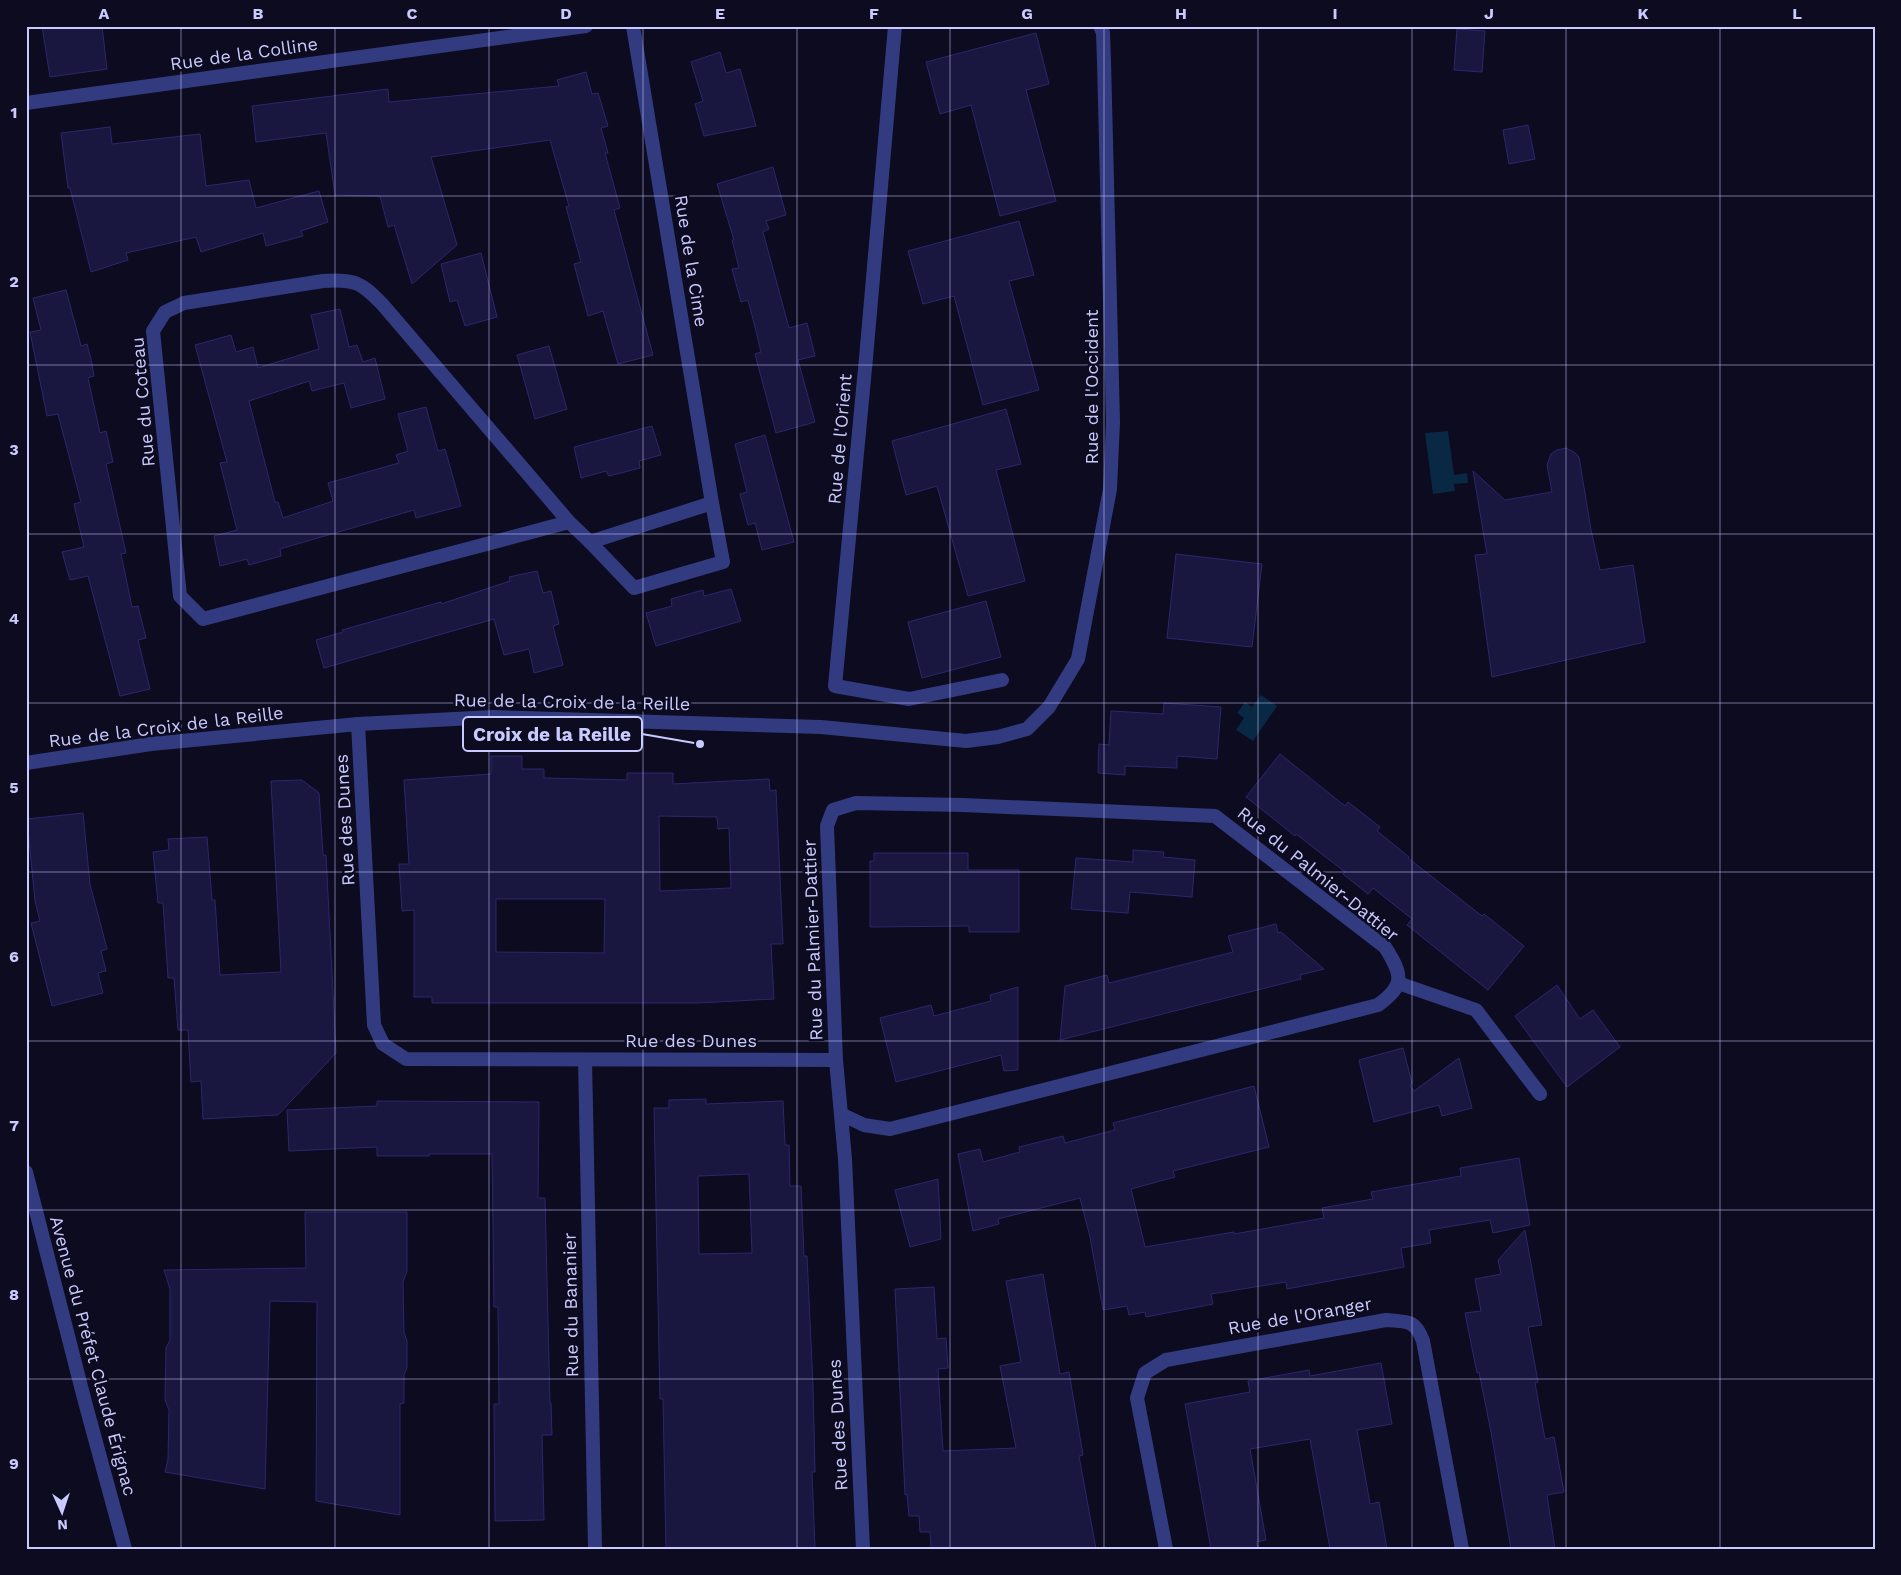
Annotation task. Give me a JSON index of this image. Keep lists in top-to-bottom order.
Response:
{
  "streets": {
    "street": [
      "Rue de la Colline",
      "Rue de la Cime",
      "Rue de l'Occident",
      "Rue du Coteau",
      "Rue de l'Orient",
      "Rue de la Croix de la Reille",
      "Rue des Dunes",
      "Rue du Palmier-Dattier",
      "Rue du Bananier",
      "Rue de l'Oranger",
      "Avenue du Préfet Claude Érignac"
    ]
  },
  "crossings": [
    ["Rue de la Cime", "Rue du Coteau"],
    ["Rue de l'Occident", "Rue de la Croix de la Reille"],
    ["Rue de la Croix de la Reille", "Rue des Dunes"],
    ["Rue des Dunes", "Rue du Palmier-Dattier"],
    ["Rue des Dunes", "Rue du Bananier"]
  ],
  "places": ["Croix de la Reille"],
  "north": "bottom",
  "grid": {
    "columns": [
      "A",
      "B",
      "C",
      "D",
      "E",
      "F",
      "G",
      "H",
      "I",
      "J",
      "K",
      "L"
    ],
    "rows": [
      "1",
      "2",
      "3",
      "4",
      "5",
      "6",
      "7",
      "8",
      "9"
    ]
  }
}
